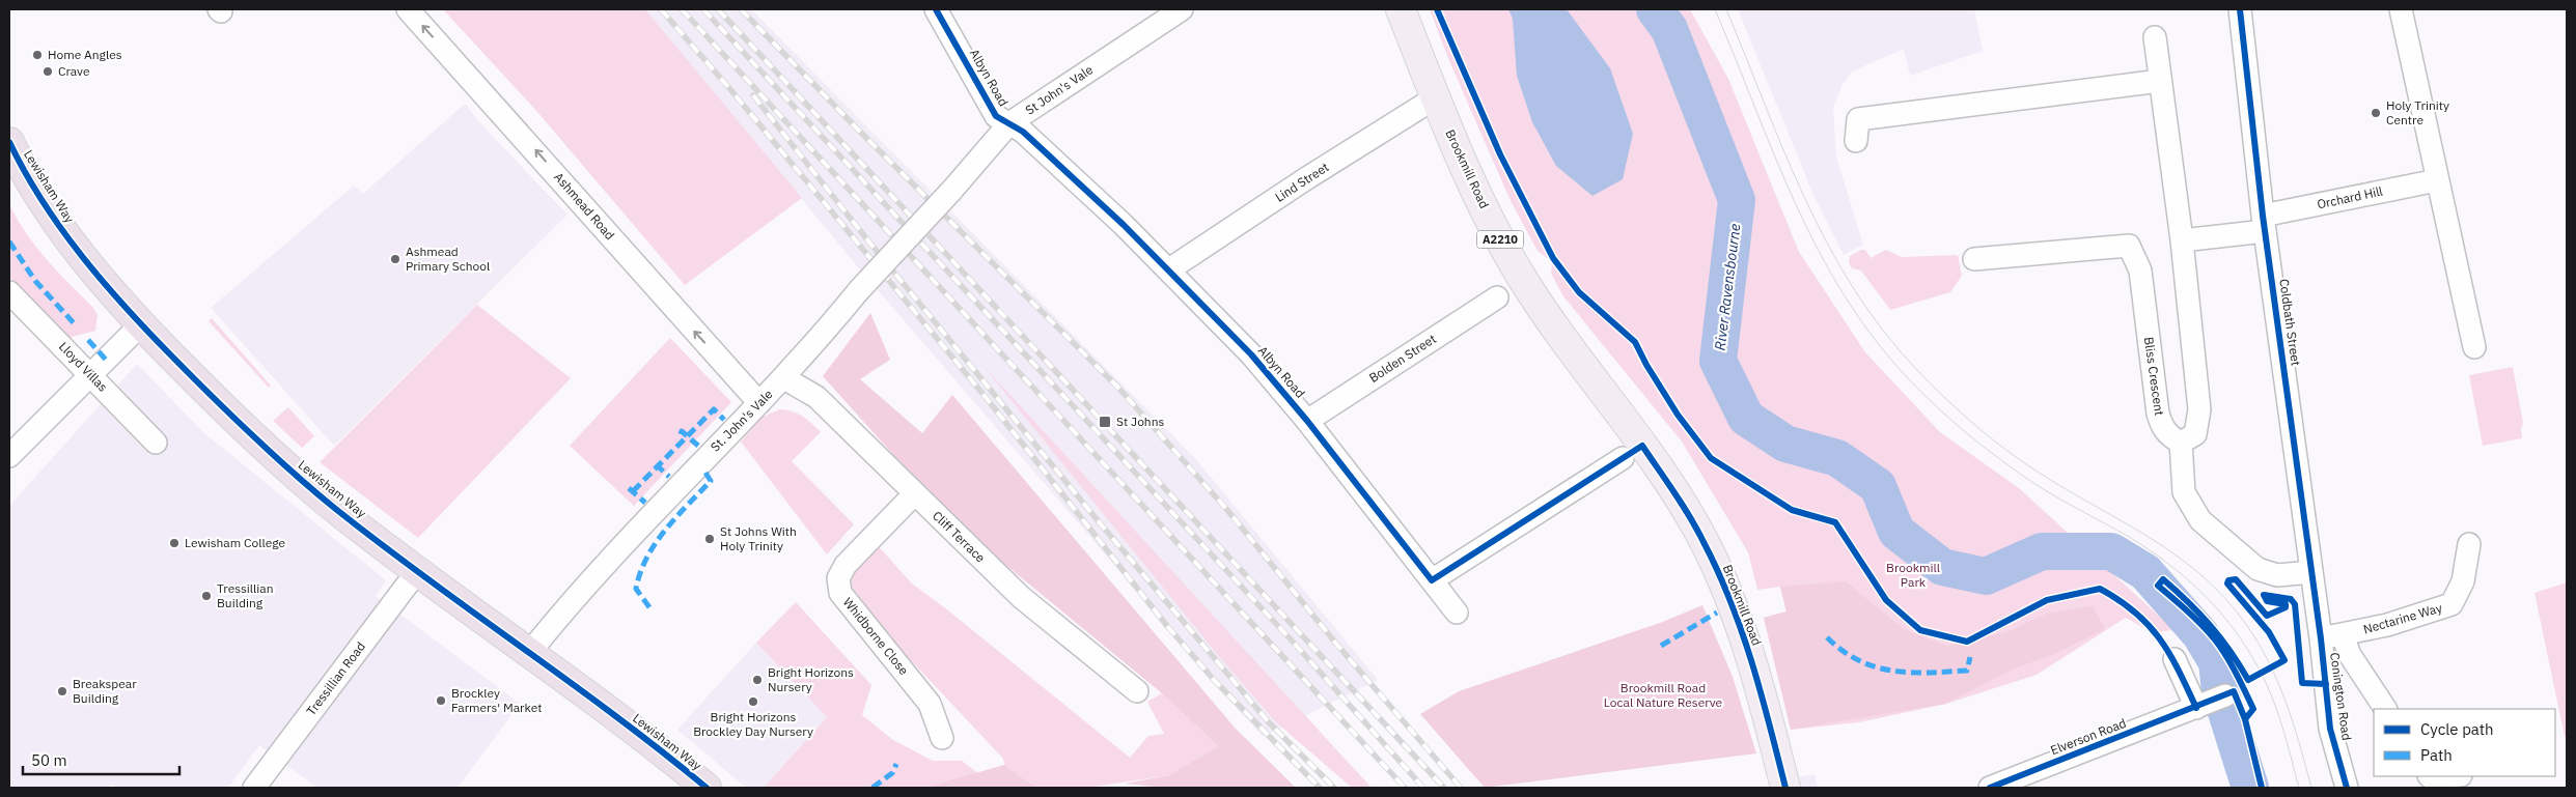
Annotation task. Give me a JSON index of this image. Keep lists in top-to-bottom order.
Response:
{
  "streets": {
    "highway": ["Lewisham Way"],
    "main road": ["Brookmill Road", "A2210"],
    "street": [
      "Albyn Road",
      "St John's Vale",
      "Lind Street",
      "Orchard Hill",
      "Ashmead Road",
      "Coldbath Street",
      "Bolden Street",
      "Lloyd Villas",
      "Bliss Crescent",
      "St. John's Vale",
      "Cliff Terrace",
      "Nectarine Way",
      "Whidborne Close",
      "Tressillian Road",
      "Conington Road",
      "Elverson Road"
    ]
  },
  "crossings": [
    ["Albyn Road", "St John's Vale"],
    ["Albyn Road", "Lind Street"],
    ["Albyn Road", "Bolden Street"],
    ["St John's Vale", "St. John's Vale"],
    ["Brookmill Road", "Lind Street"],
    ["Lewisham Way", "St. John's Vale"],
    ["Lewisham Way", "Tressillian Road"],
    ["Orchard Hill", "Coldbath Street"],
    ["Ashmead Road", "St. John's Vale"],
    ["Coldbath Street", "Nectarine Way"],
    ["Coldbath Street", "Conington Road"],
    ["St. John's Vale", "Cliff Terrace"],
    ["Cliff Terrace", "Whidborne Close"],
    ["Nectarine Way", "Conington Road"]
  ],
  "one_way": ["Ashmead Road"],
  "water": ["River Ravensbourne"],
  "parks": ["Brookmill Park", "Brookmill Road Local Nature Reserve"],
  "places": {
    "other": [
      "Home Angles",
      "Crave",
      "Holy Trinity Centre",
      "Ashmead Primary School",
      "St Johns With Holy Trinity",
      "Lewisham College",
      "Tressillian Building",
      "Bright Horizons Nursery",
      "Breakspear Building",
      "Brockley Farmers' Market",
      "Bright Horizons Brockley Day Nursery"
    ],
    "transit": ["St Johns"]
  },
  "legend": ["Cycle path", "Path"],
  "scale_bar": "50 m"
}
